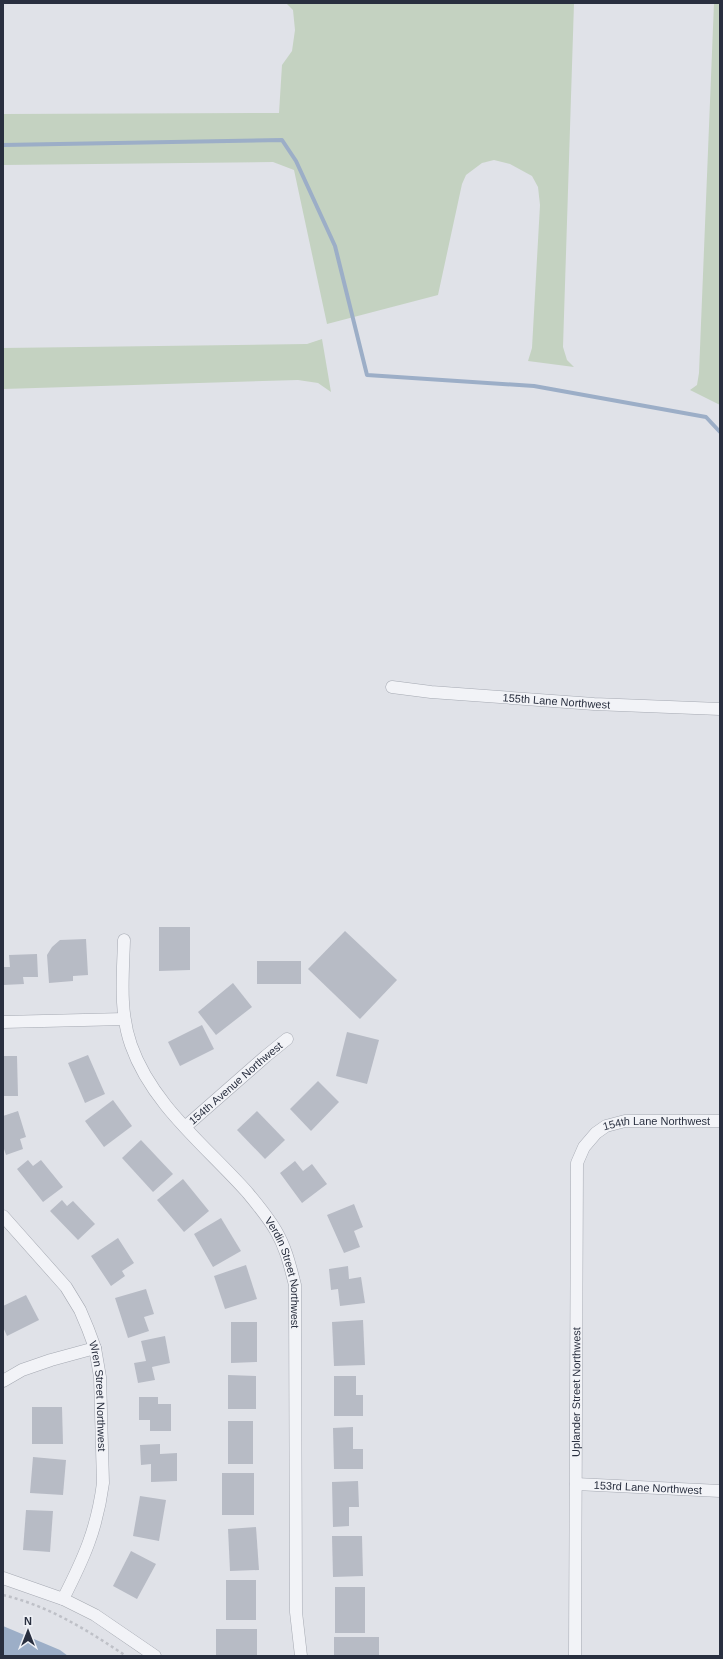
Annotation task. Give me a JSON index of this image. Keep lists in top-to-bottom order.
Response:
{
  "streets": {
    "street": [
      "155th Lane Northwest",
      "154th Avenue Northwest",
      "154th Lane Northwest",
      "Verdin Street Northwest",
      "Uplander Street Northwest",
      "Wren Street Northwest",
      "153rd Lane Northwest"
    ]
  },
  "crossings": [
    ["154th Avenue Northwest", "Verdin Street Northwest"],
    ["154th Lane Northwest", "Uplander Street Northwest"],
    ["Uplander Street Northwest", "153rd Lane Northwest"]
  ],
  "north": "top"
}
